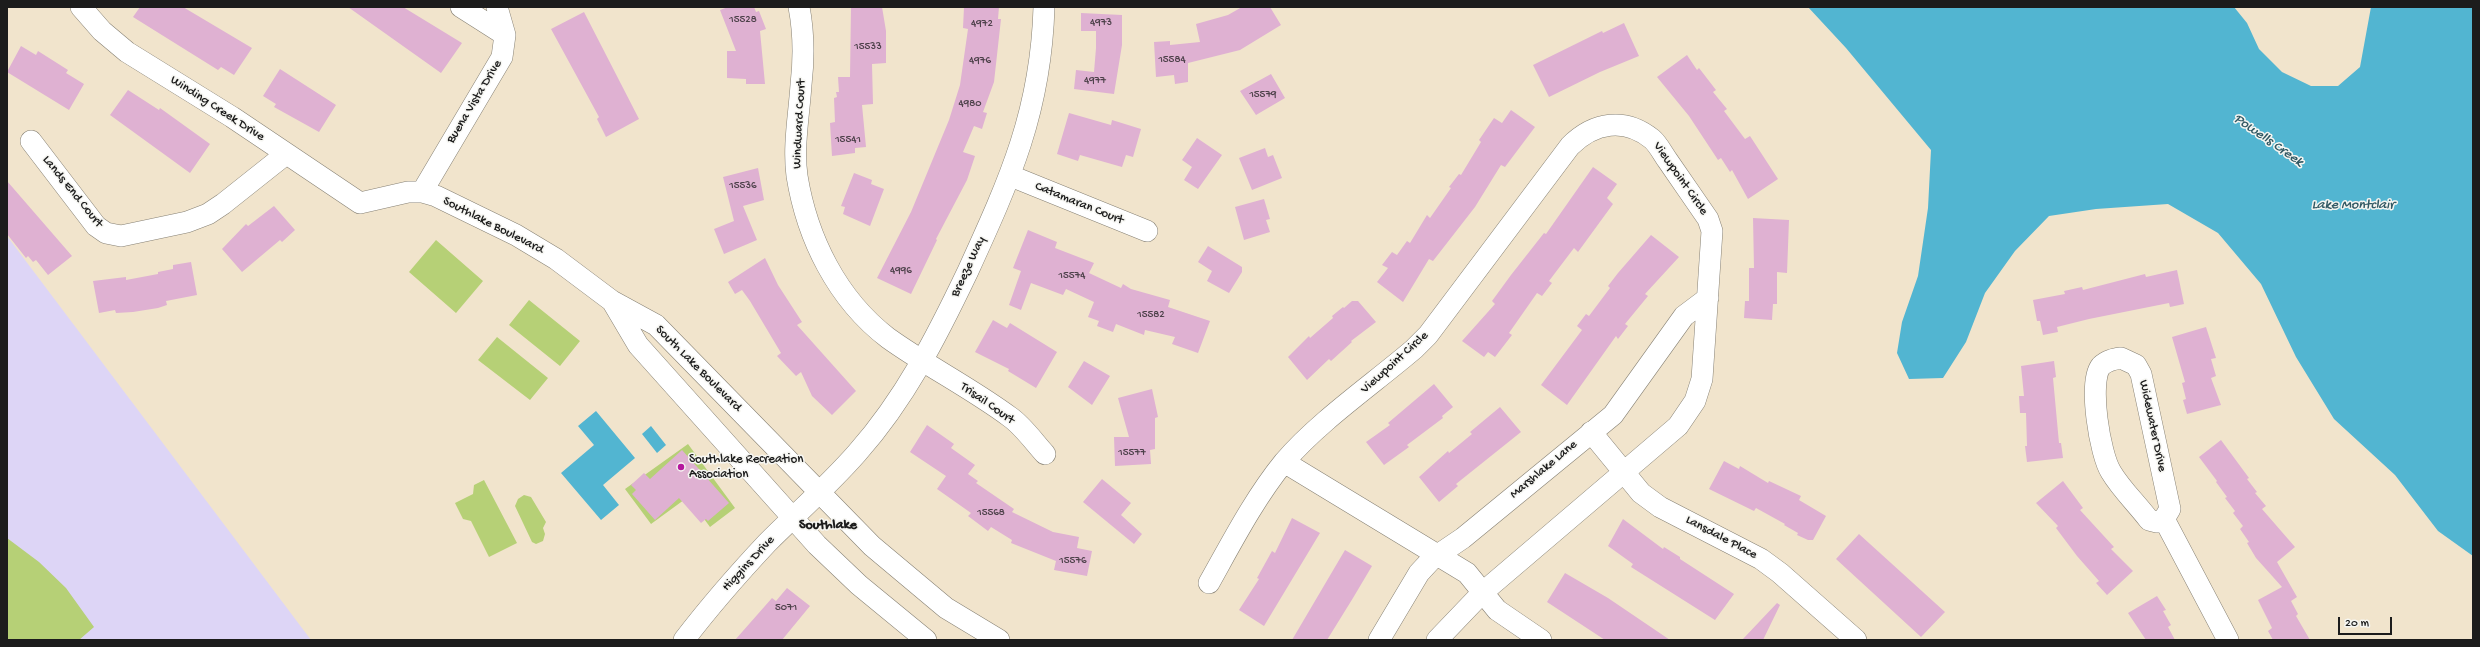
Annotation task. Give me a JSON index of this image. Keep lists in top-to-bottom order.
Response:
{
  "streets": {
    "street": [
      "Buena Vista Drive",
      "Winding Creek Drive",
      "Windward Court",
      "Viewpoint Circle",
      "Lands End Court",
      "Catamaran Court",
      "Southlake Boulevard",
      "Breeze Way",
      "South Lake Boulevard",
      "Trisail Court",
      "Widewater Drive",
      "Marshlake Lane",
      "Lansdale Place",
      "Higgins Drive"
    ]
  },
  "crossings": [
    ["Buena Vista Drive", "Southlake Boulevard"],
    ["Winding Creek Drive", "Lands End Court"],
    ["Winding Creek Drive", "Southlake Boulevard"],
    ["Windward Court", "Breeze Way"],
    ["Windward Court", "Trisail Court"],
    ["Viewpoint Circle", "Marshlake Lane"],
    ["Viewpoint Circle", "Lansdale Place"],
    ["Catamaran Court", "Breeze Way"],
    ["Southlake Boulevard", "South Lake Boulevard"],
    ["Breeze Way", "South Lake Boulevard"],
    ["Breeze Way", "Trisail Court"],
    ["Breeze Way", "Higgins Drive"],
    ["South Lake Boulevard", "Higgins Drive"],
    ["Marshlake Lane", "Lansdale Place"]
  ],
  "districts": ["Southlake"],
  "water": ["Powells Creek", "Lake Montclair"],
  "places": ["Southlake Recreation Association"],
  "house_numbers": [
    "15528",
    "4973",
    "4972",
    "15533",
    "15584",
    "4976",
    "4977",
    "15579",
    "4980",
    "15541",
    "15536",
    "4996",
    "15574",
    "15582",
    "15577",
    "15568",
    "15576",
    "5071"
  ],
  "scale_bar": "20 m"
}
